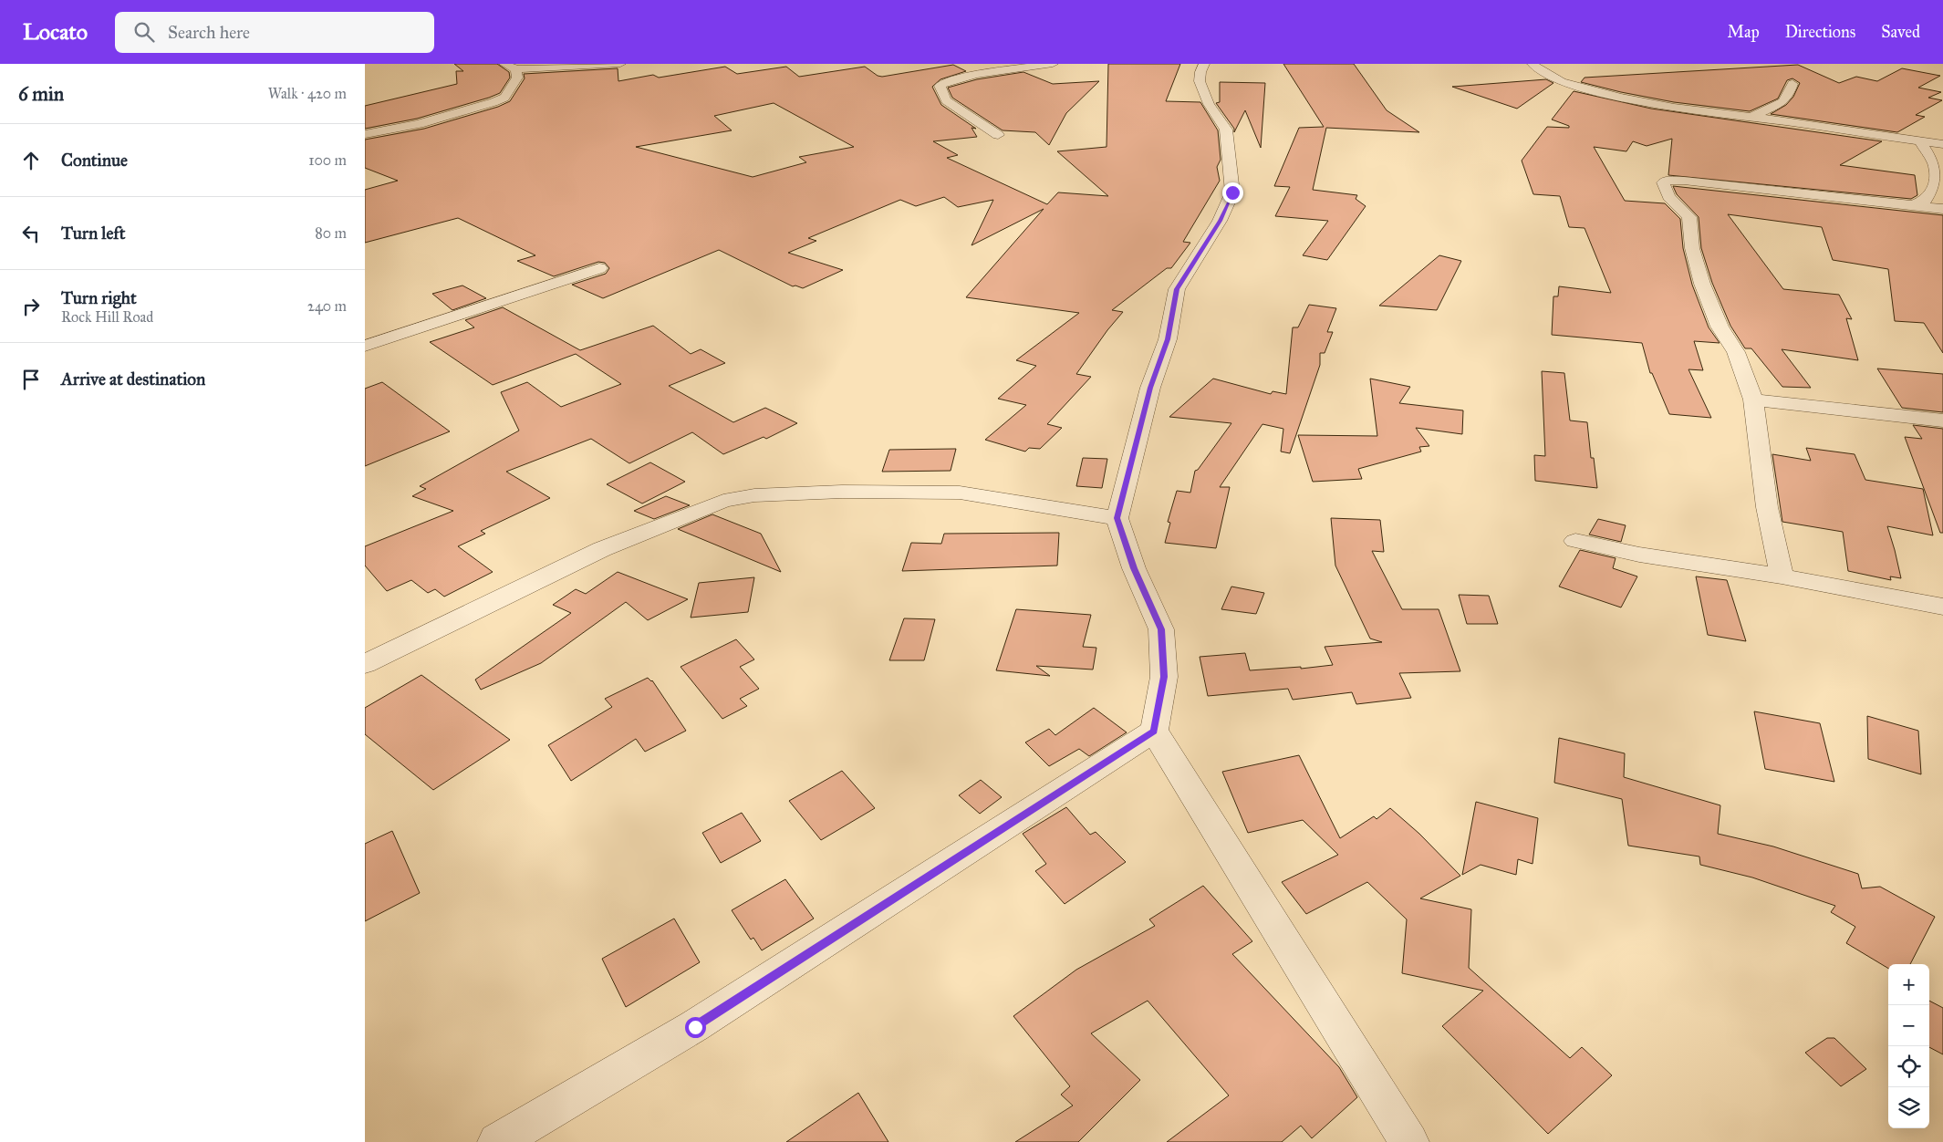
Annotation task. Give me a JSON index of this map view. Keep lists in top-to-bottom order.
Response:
{
  "page": {
    "header": "Locato",
    "search": "Search here",
    "nav": ["Map", "Directions", "Saved"],
    "heading": ["6 min", "Walk · 420 m"],
    "list": [
      ["Continue", "100 m"],
      ["Turn left", "80 m"],
      ["Turn right", "Rock Hill Road", "240 m"],
      "Arrive at destination"
    ],
    "map_buttons": ["+", "−"]
  }
}
